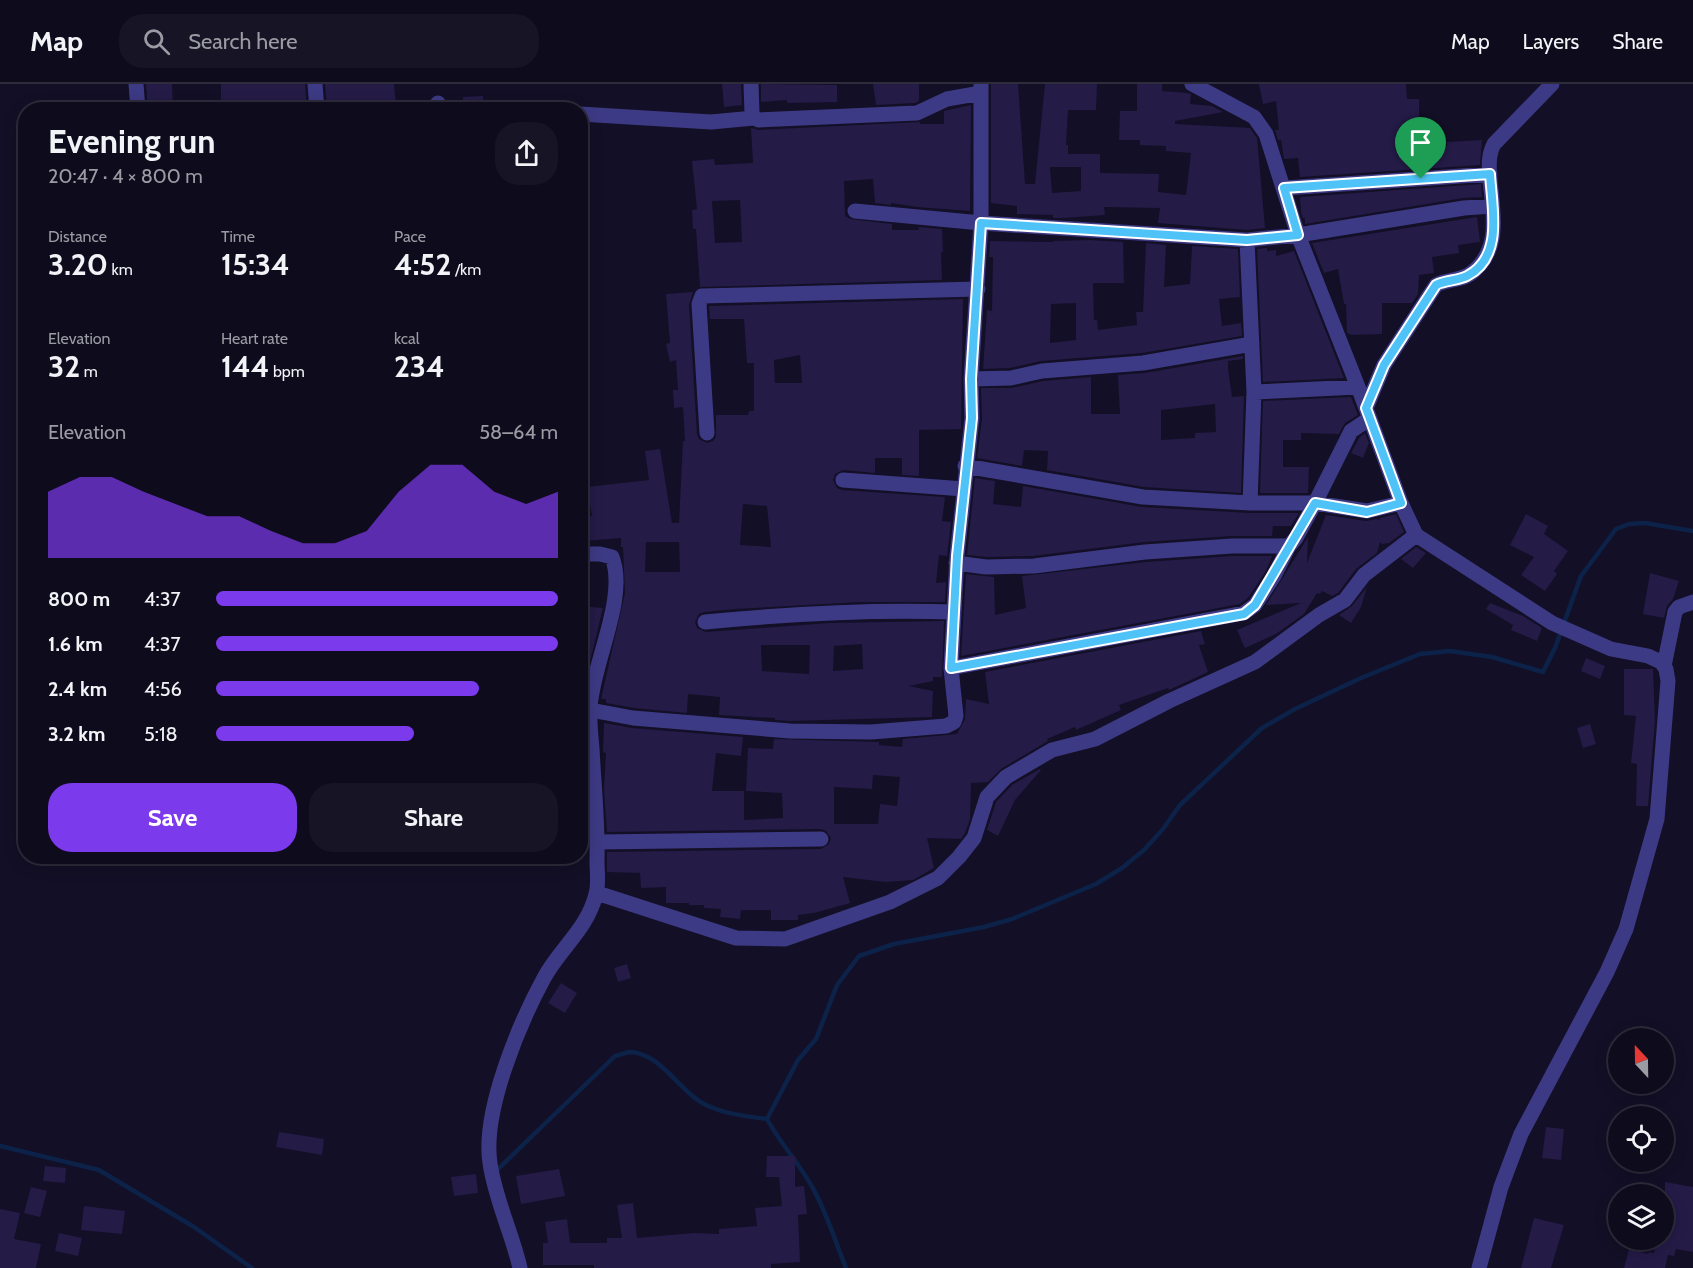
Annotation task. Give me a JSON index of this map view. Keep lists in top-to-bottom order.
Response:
{
  "north": "top",
  "page": {
    "header": "Map",
    "search": "Search here",
    "nav": ["Map", "Layers", "Share"],
    "heading": ["Evening run", "20:47 · 4 × 800 m"],
    "stats": [
      ["Distance", "3.20 km"],
      ["Time", "15:34"],
      ["Pace", "4:52 /km"],
      ["Elevation", "32 m"],
      ["Heart rate", "144 bpm"],
      ["kcal", "234"]
    ],
    "chart": ["Elevation", "58–64 m"],
    "list": [
      {
        "name": "800 m",
        "note": "4:37"
      },
      {
        "name": "1.6 km",
        "note": "4:37"
      },
      {
        "name": "2.4 km",
        "note": "4:56"
      },
      {
        "name": "3.2 km",
        "note": "5:18"
      }
    ],
    "buttons": ["Save", "Share"]
  }
}
